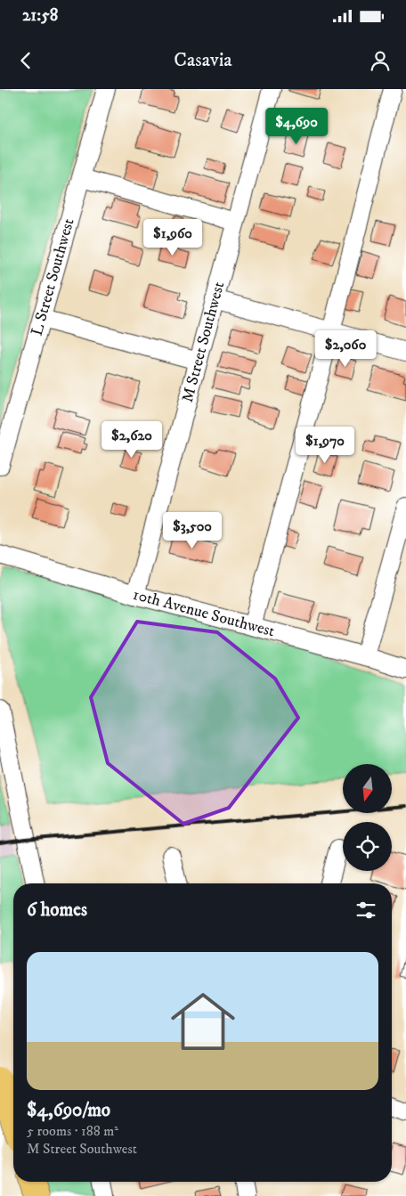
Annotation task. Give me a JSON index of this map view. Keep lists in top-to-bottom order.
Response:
{
  "streets": {
    "street": ["L Street Southwest", "M Street Southwest", "10th Avenue Southwest"]
  },
  "crossings": [
    ["M Street Southwest", "10th Avenue Southwest"]
  ],
  "north": "bottom",
  "page": {
    "status": "21:58",
    "header": "Casavia",
    "price": [
      "$4,690",
      "$1,960",
      "$2,060",
      "$2,620",
      "$1,970",
      "$3,500"
    ],
    "heading": "6 homes",
    "list": [
      {
        "name": "$4,690/mo",
        "note": "5 rooms · 188 m² · M Street Southwest"
      }
    ]
  }
}
